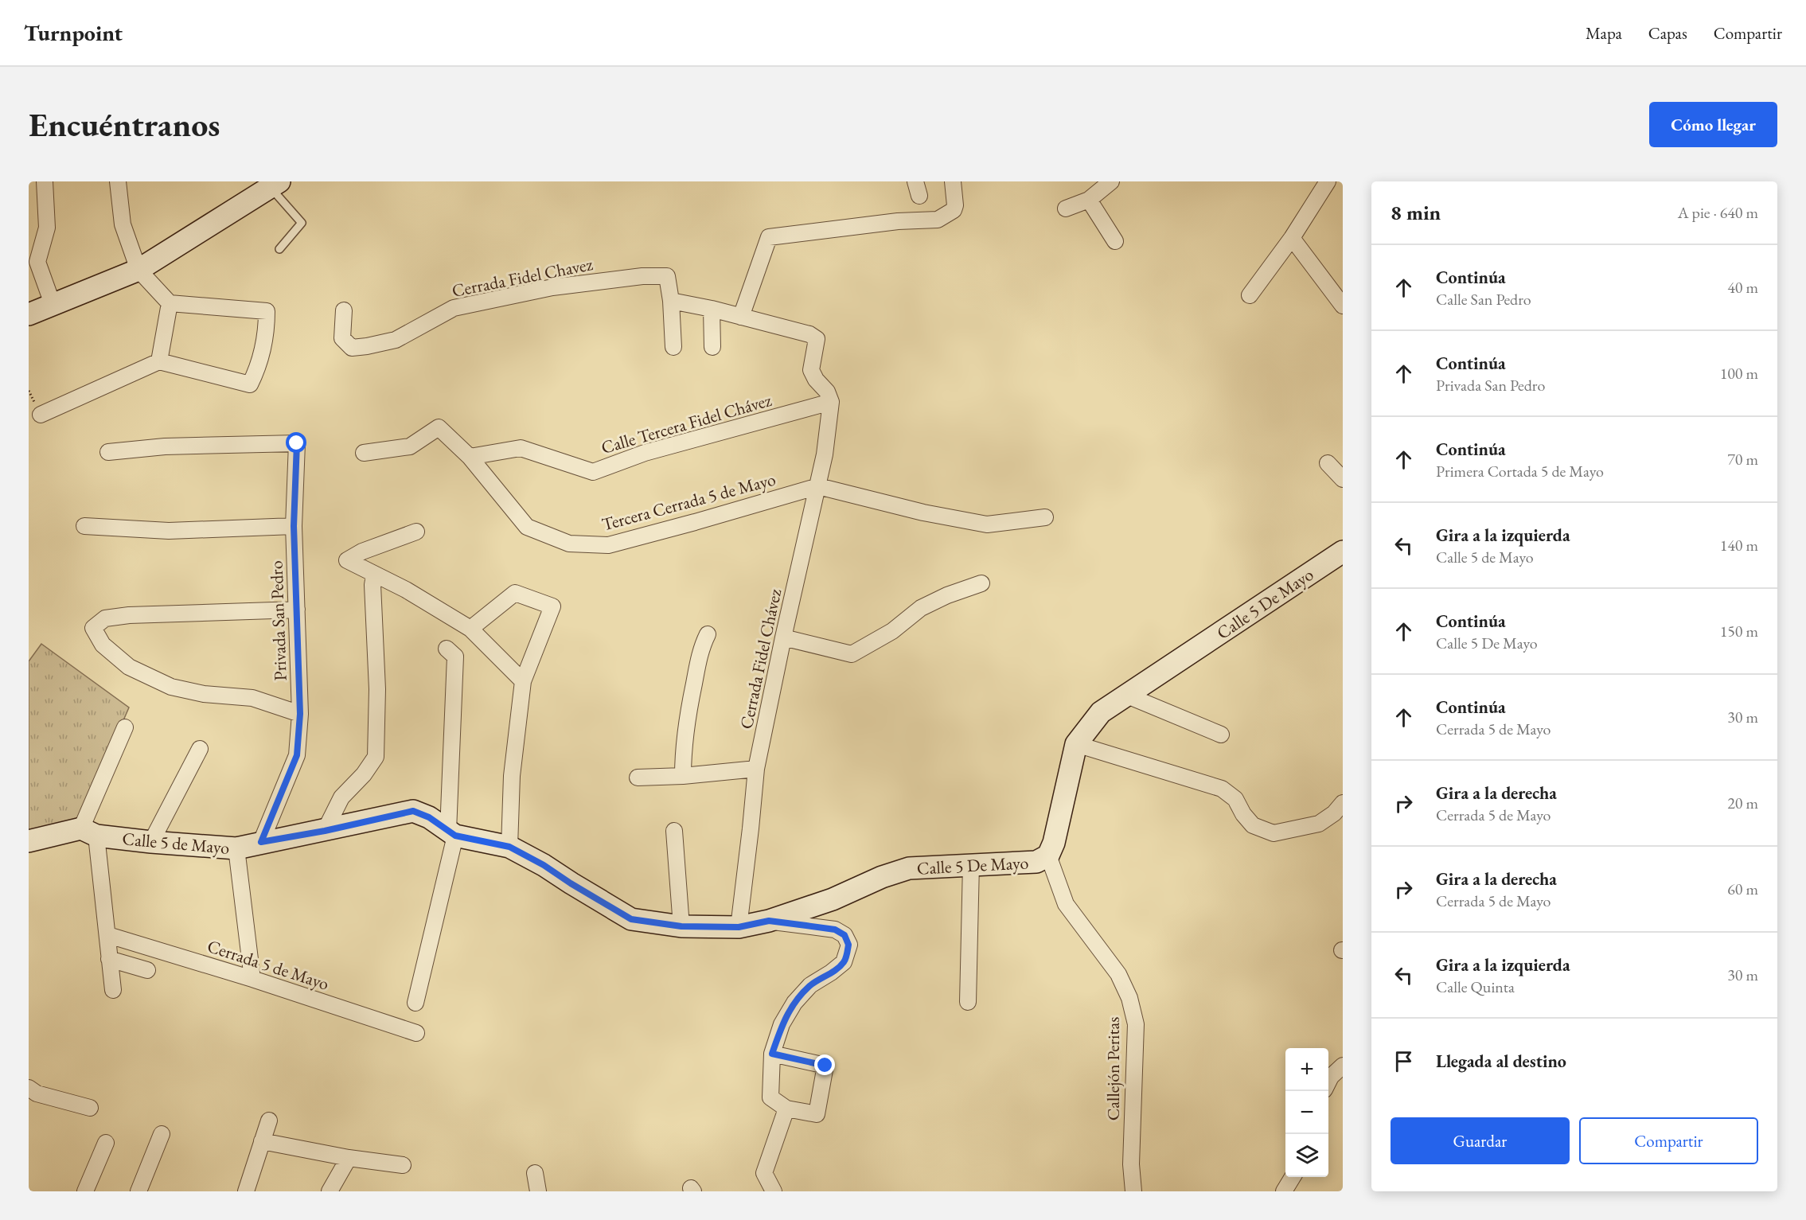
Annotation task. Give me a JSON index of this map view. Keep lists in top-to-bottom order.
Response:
{
  "streets": {
    "street": [
      "Cerrada Fidel Chavez",
      "Calle Tercera Fidel Chávez",
      "Tercera Cerrada 5 de Mayo",
      "Calle 5 De Mayo",
      "Privada San Pedro",
      "Cerrada Fidel Chávez",
      "Calle 5 de Mayo",
      "Cerrada 5 de Mayo",
      "Callejón Peritas"
    ]
  },
  "crossings": [
    ["Calle Tercera Fidel Chávez", "Tercera Cerrada 5 de Mayo"],
    ["Calle Tercera Fidel Chávez", "Cerrada Fidel Chávez"],
    ["Tercera Cerrada 5 de Mayo", "Cerrada Fidel Chávez"],
    ["Calle 5 De Mayo", "Cerrada Fidel Chávez"],
    ["Calle 5 De Mayo", "Calle 5 de Mayo"],
    ["Calle 5 De Mayo", "Callejón Peritas"],
    ["Privada San Pedro", "Calle 5 de Mayo"]
  ],
  "page": {
    "header": "Turnpoint",
    "nav": ["Mapa", "Capas", "Compartir"],
    "buttons": [
      "Cómo llegar",
      ["Guardar", "Compartir"]
    ],
    "title": "Encuéntranos",
    "heading": ["8 min", "A pie · 640 m"],
    "list": [
      ["Continúa", "Calle San Pedro", "40 m"],
      ["Continúa", "Privada San Pedro", "100 m"],
      ["Continúa", "Primera Cortada 5 de Mayo", "70 m"],
      ["Gira a la izquierda", "Calle 5 de Mayo", "140 m"],
      ["Continúa", "Calle 5 De Mayo", "150 m"],
      ["Continúa", "Cerrada 5 de Mayo", "30 m"],
      ["Gira a la derecha", "Cerrada 5 de Mayo", "20 m"],
      ["Gira a la derecha", "Cerrada 5 de Mayo", "60 m"],
      ["Gira a la izquierda", "Calle Quinta", "30 m"],
      "Llegada al destino"
    ],
    "map_buttons": ["+", "−"]
  }
}
